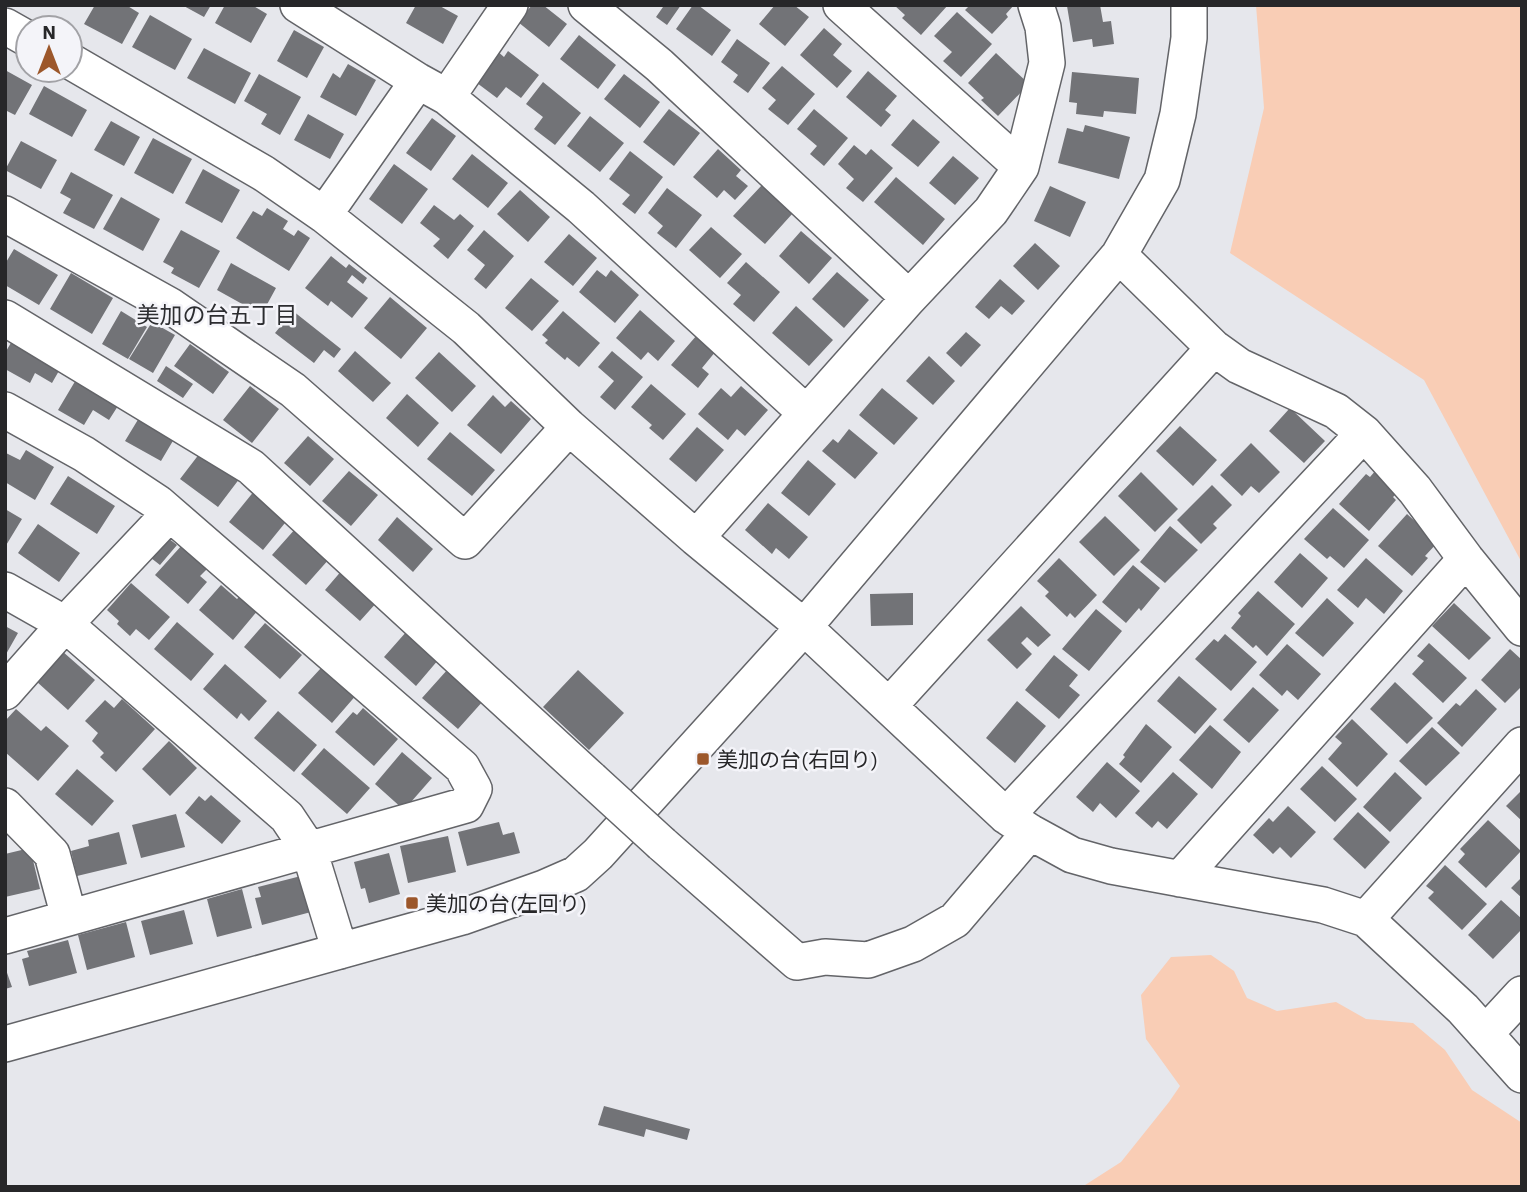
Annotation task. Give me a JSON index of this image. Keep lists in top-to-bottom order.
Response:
{
  "districts": ["美加の台五丁目"],
  "places": {
    "transit": ["美加の台(右回り)", "美加の台(左回り)"]
  },
  "north": "top"
}
